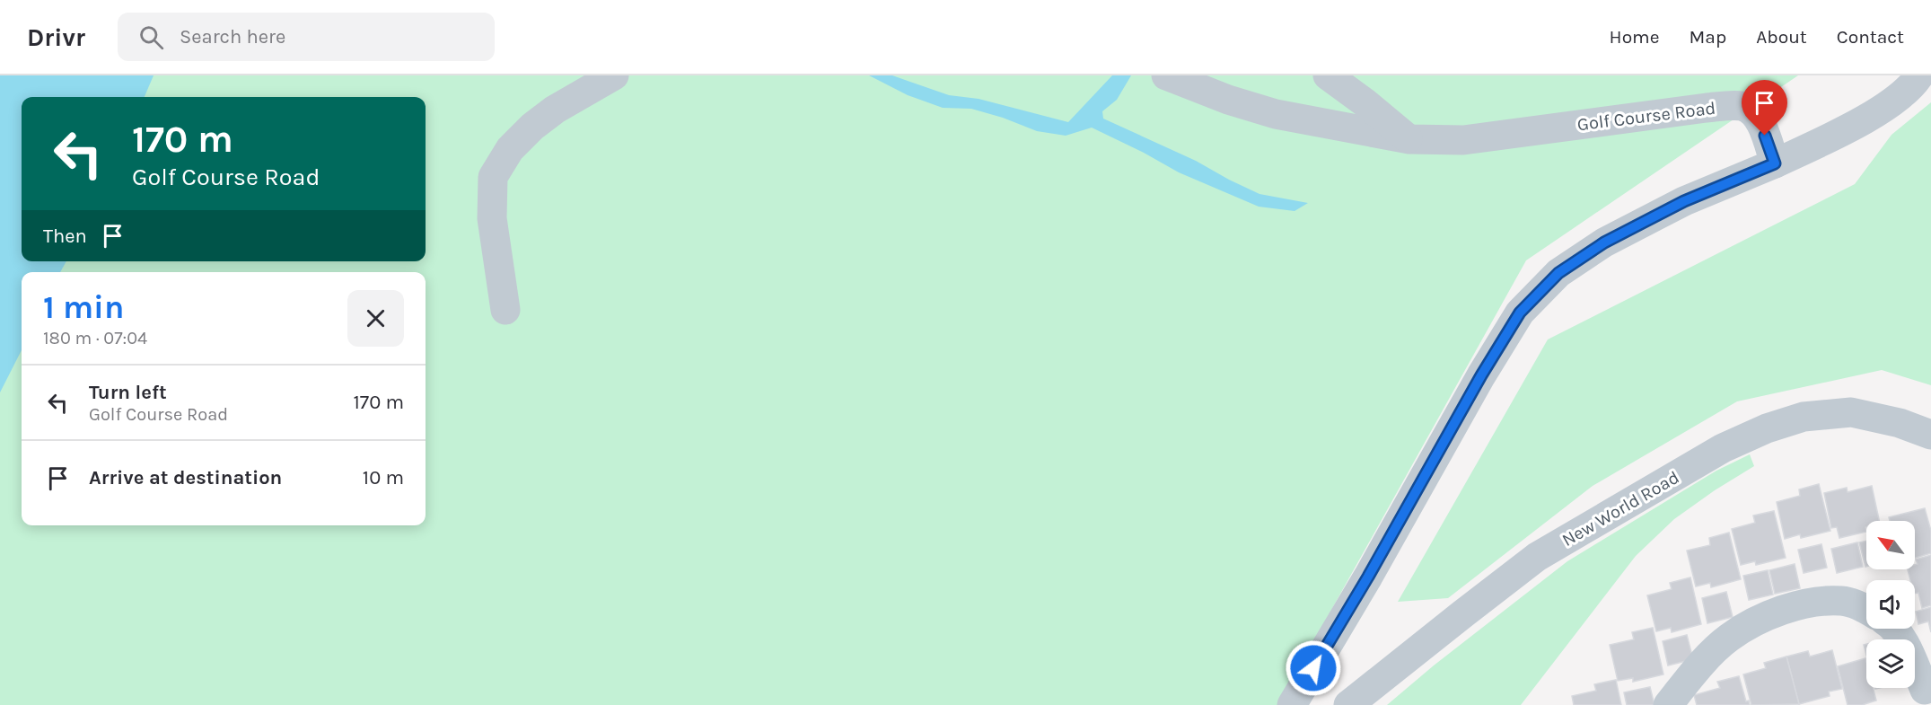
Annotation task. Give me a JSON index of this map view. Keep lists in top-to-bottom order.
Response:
{
  "streets": {
    "street": ["Golf Course Road", "New World Road"]
  },
  "north": "top left",
  "page": {
    "header": "Drivr",
    "search": "Search here",
    "nav": [
      "Home",
      "Map",
      "About",
      "Contact"
    ],
    "turn": ["170 m", "Golf Course Road"],
    "then": "Then",
    "heading": ["1 min", "180 m · 07:04"],
    "list": [
      {
        "name": "Turn left",
        "note": "Golf Course Road",
        "value": "170 m"
      },
      {
        "name": "Arrive at destination",
        "value": "10 m"
      }
    ]
  }
}
